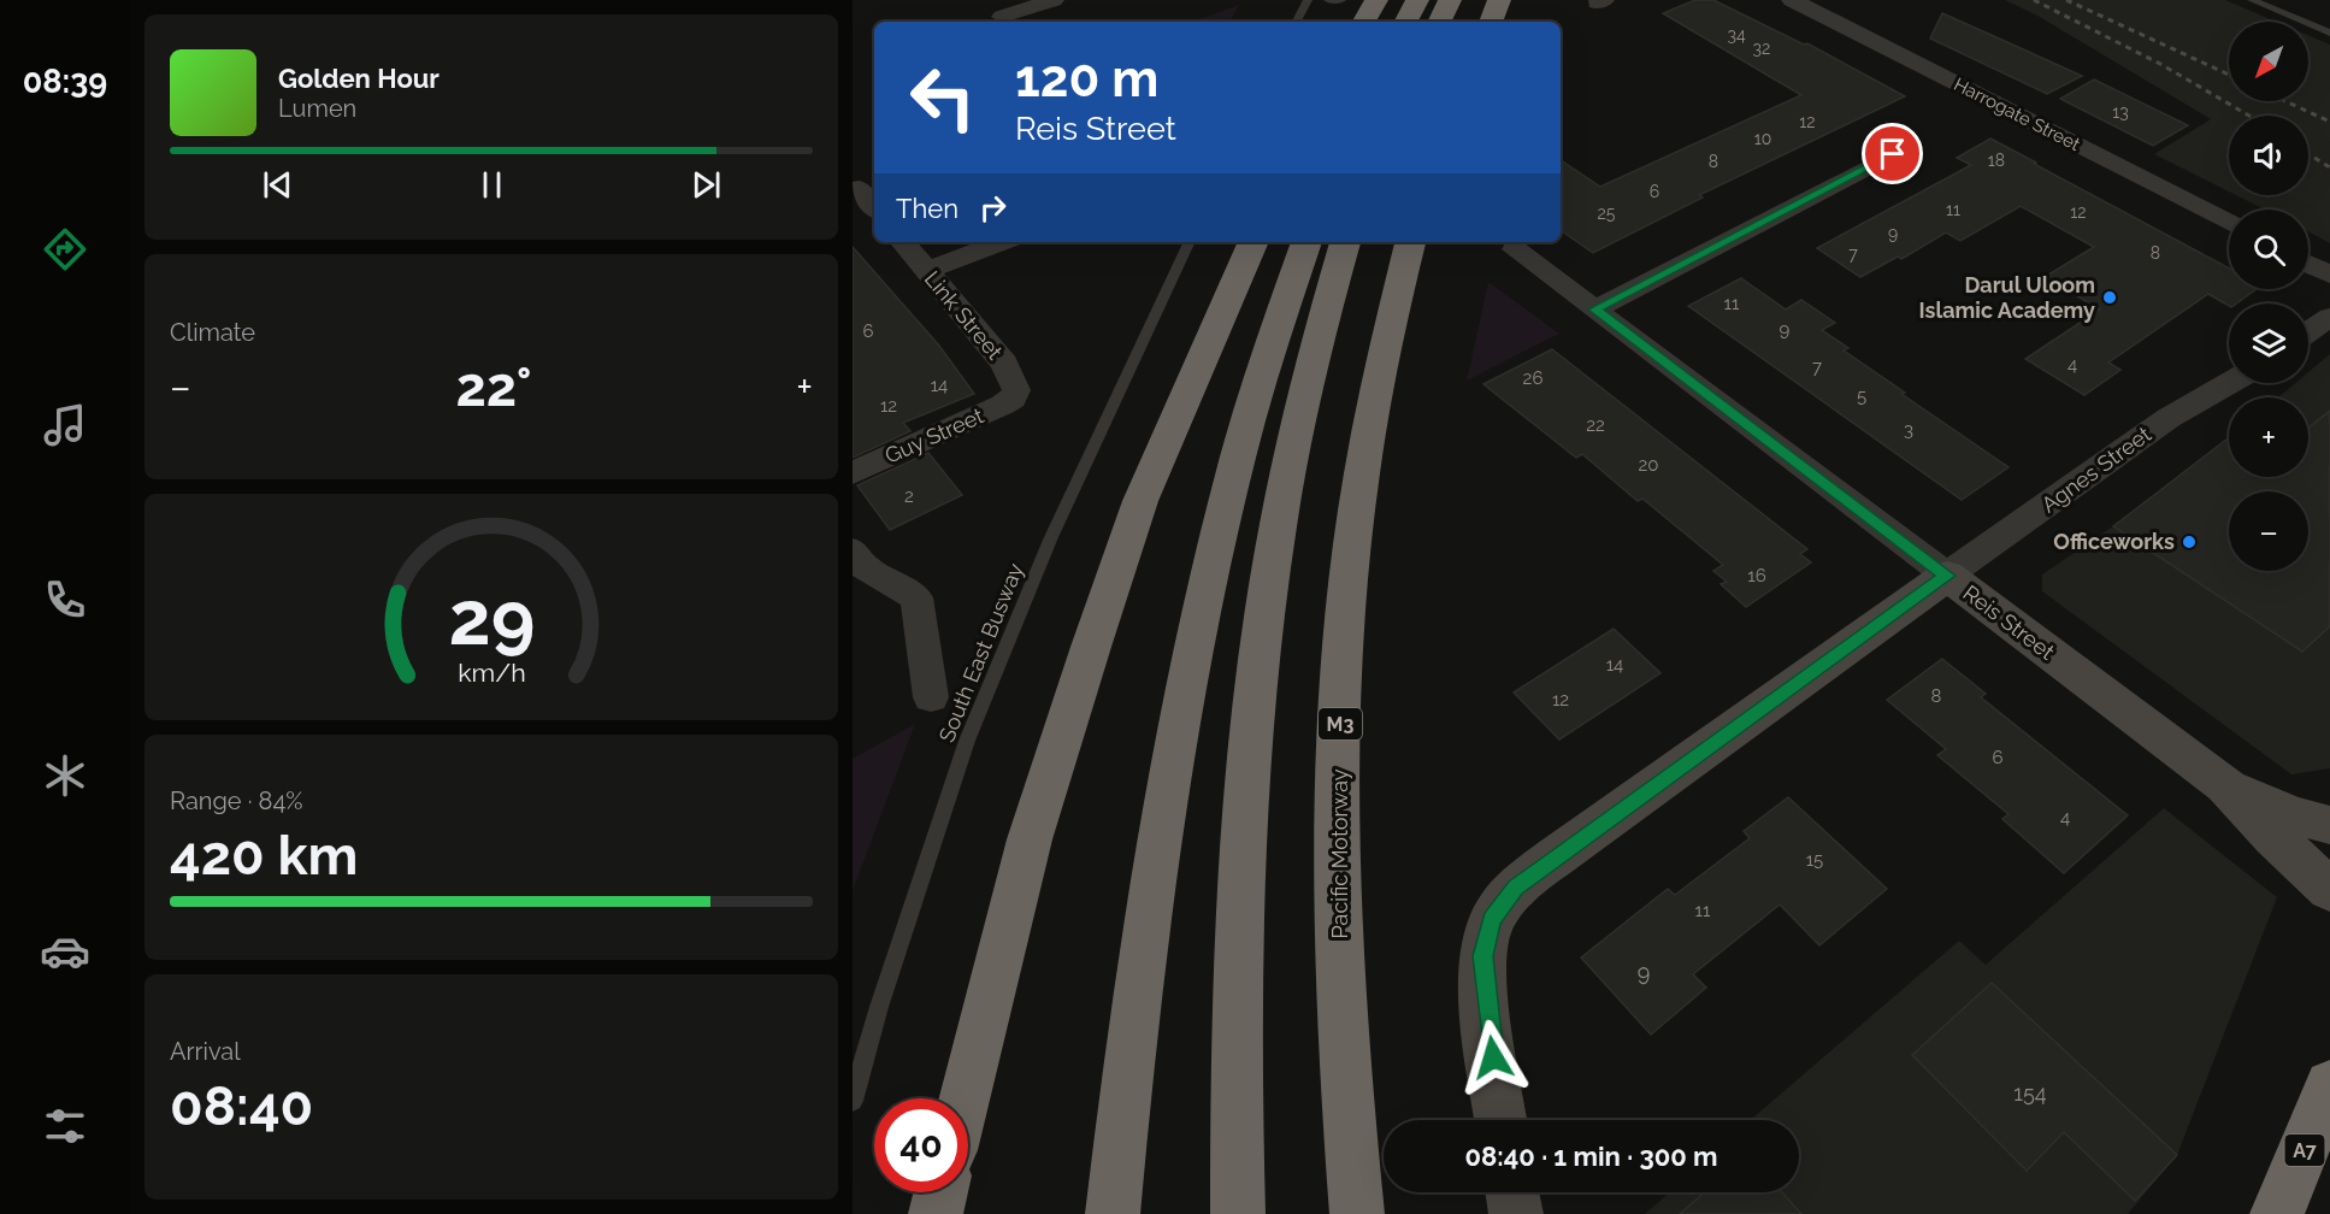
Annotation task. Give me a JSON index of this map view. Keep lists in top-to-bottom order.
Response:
{
  "streets": {
    "highway": ["M3", "Pacific Motorway", "A7"],
    "street": [
      "Harrogate Street",
      "Link Street",
      "Guy Street",
      "Agnes Street",
      "Reis Street"
    ],
    "lane": ["South East Busway"]
  },
  "crossings": [
    ["Link Street", "Guy Street"],
    ["Agnes Street", "Reis Street"]
  ],
  "places": ["Darul Uloom Islamic Academy", "Officeworks"],
  "house_numbers": [
    "34",
    "32",
    "13",
    "12",
    "10",
    "18",
    "8",
    "6",
    "11",
    "12",
    "25",
    "9",
    "8",
    "7",
    "11",
    "9",
    "6",
    "4",
    "7",
    "26",
    "14",
    "5",
    "12",
    "22",
    "3",
    "20",
    "2",
    "16",
    "14",
    "8",
    "12",
    "6",
    "4",
    "15",
    "11",
    "9",
    "154"
  ],
  "north": "bottom left",
  "page": {
    "tabs": "08:39",
    "map_buttons": ["+", "−"],
    "turn": ["120 m", "Reis Street"],
    "song": ["Golden Hour", "Lumen"],
    "then": "Then",
    "tile": [
      "Climate",
      ["Range · 84%", "420 km"],
      ["Arrival", "08:40"]
    ],
    "heat": ["−", "22°", "+"],
    "limit": "40",
    "trip": "08:40 · 1 min · 300 m",
    "gauge": ["29", "km/h"]
  }
}
